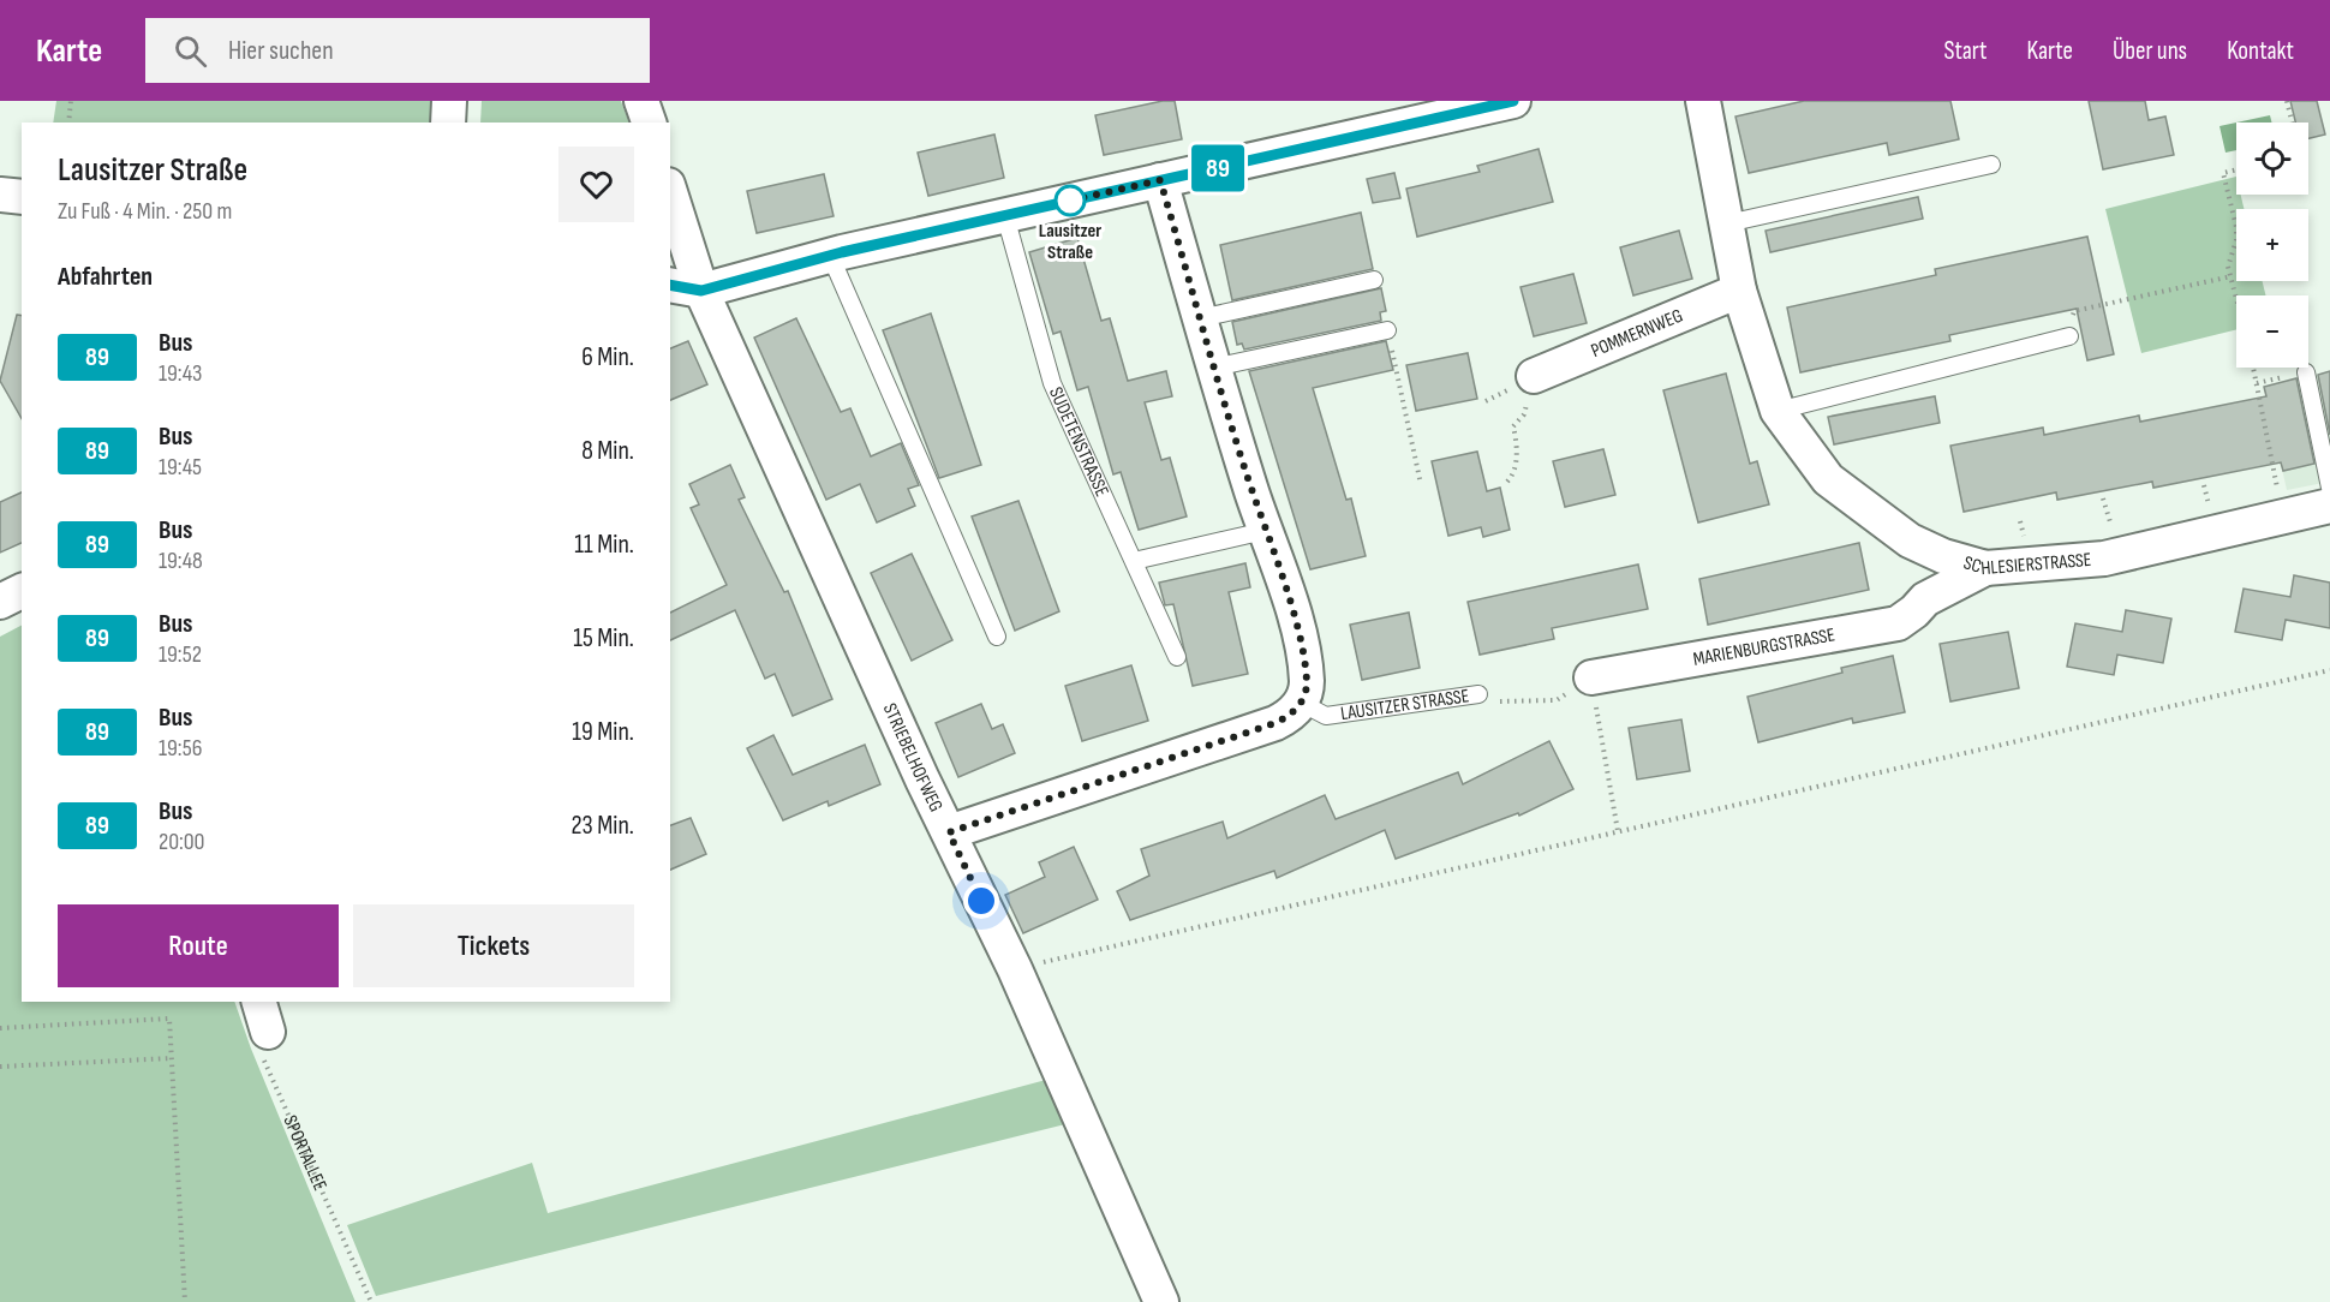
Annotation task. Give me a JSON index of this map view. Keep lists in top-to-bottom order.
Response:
{
  "streets": {
    "street": [
      "POMMERNWEG",
      "SCHLESIERSTRASSE",
      "MARIENBURGSTRASSE",
      "STRIEBELHOFWEG"
    ],
    "lane": ["SUDETENSTRASSE", "LAUSITZER STRASSE"],
    "path": ["SPORTALLEE"]
  },
  "crossings": [
    ["POMMERNWEG", "SCHLESIERSTRASSE"],
    ["SCHLESIERSTRASSE", "MARIENBURGSTRASSE"],
    ["MARIENBURGSTRASSE", "LAUSITZER STRASSE"]
  ],
  "places": ["Lausitzer Straße"],
  "lines": ["bus line 89"],
  "page": {
    "header": "Karte",
    "search": "Hier suchen",
    "nav": [
      "Start",
      "Karte",
      "Über uns",
      "Kontakt"
    ],
    "on_map": "89",
    "map_buttons": ["+", "−"],
    "heading": [
      ["Lausitzer Straße", "Zu Fuß · 4 Min. · 250 m"],
      "Abfahrten"
    ],
    "list": [
      {
        "mark": "89",
        "name": "Bus",
        "note": "19:43",
        "value": "6 Min."
      },
      {
        "mark": "89",
        "name": "Bus",
        "note": "19:45",
        "value": "8 Min."
      },
      {
        "mark": "89",
        "name": "Bus",
        "note": "19:48",
        "value": "11 Min."
      },
      {
        "mark": "89",
        "name": "Bus",
        "note": "19:52",
        "value": "15 Min."
      },
      {
        "mark": "89",
        "name": "Bus",
        "note": "19:56",
        "value": "19 Min."
      },
      {
        "mark": "89",
        "name": "Bus",
        "note": "20:00",
        "value": "23 Min."
      }
    ],
    "buttons": ["Route", "Tickets"]
  }
}
